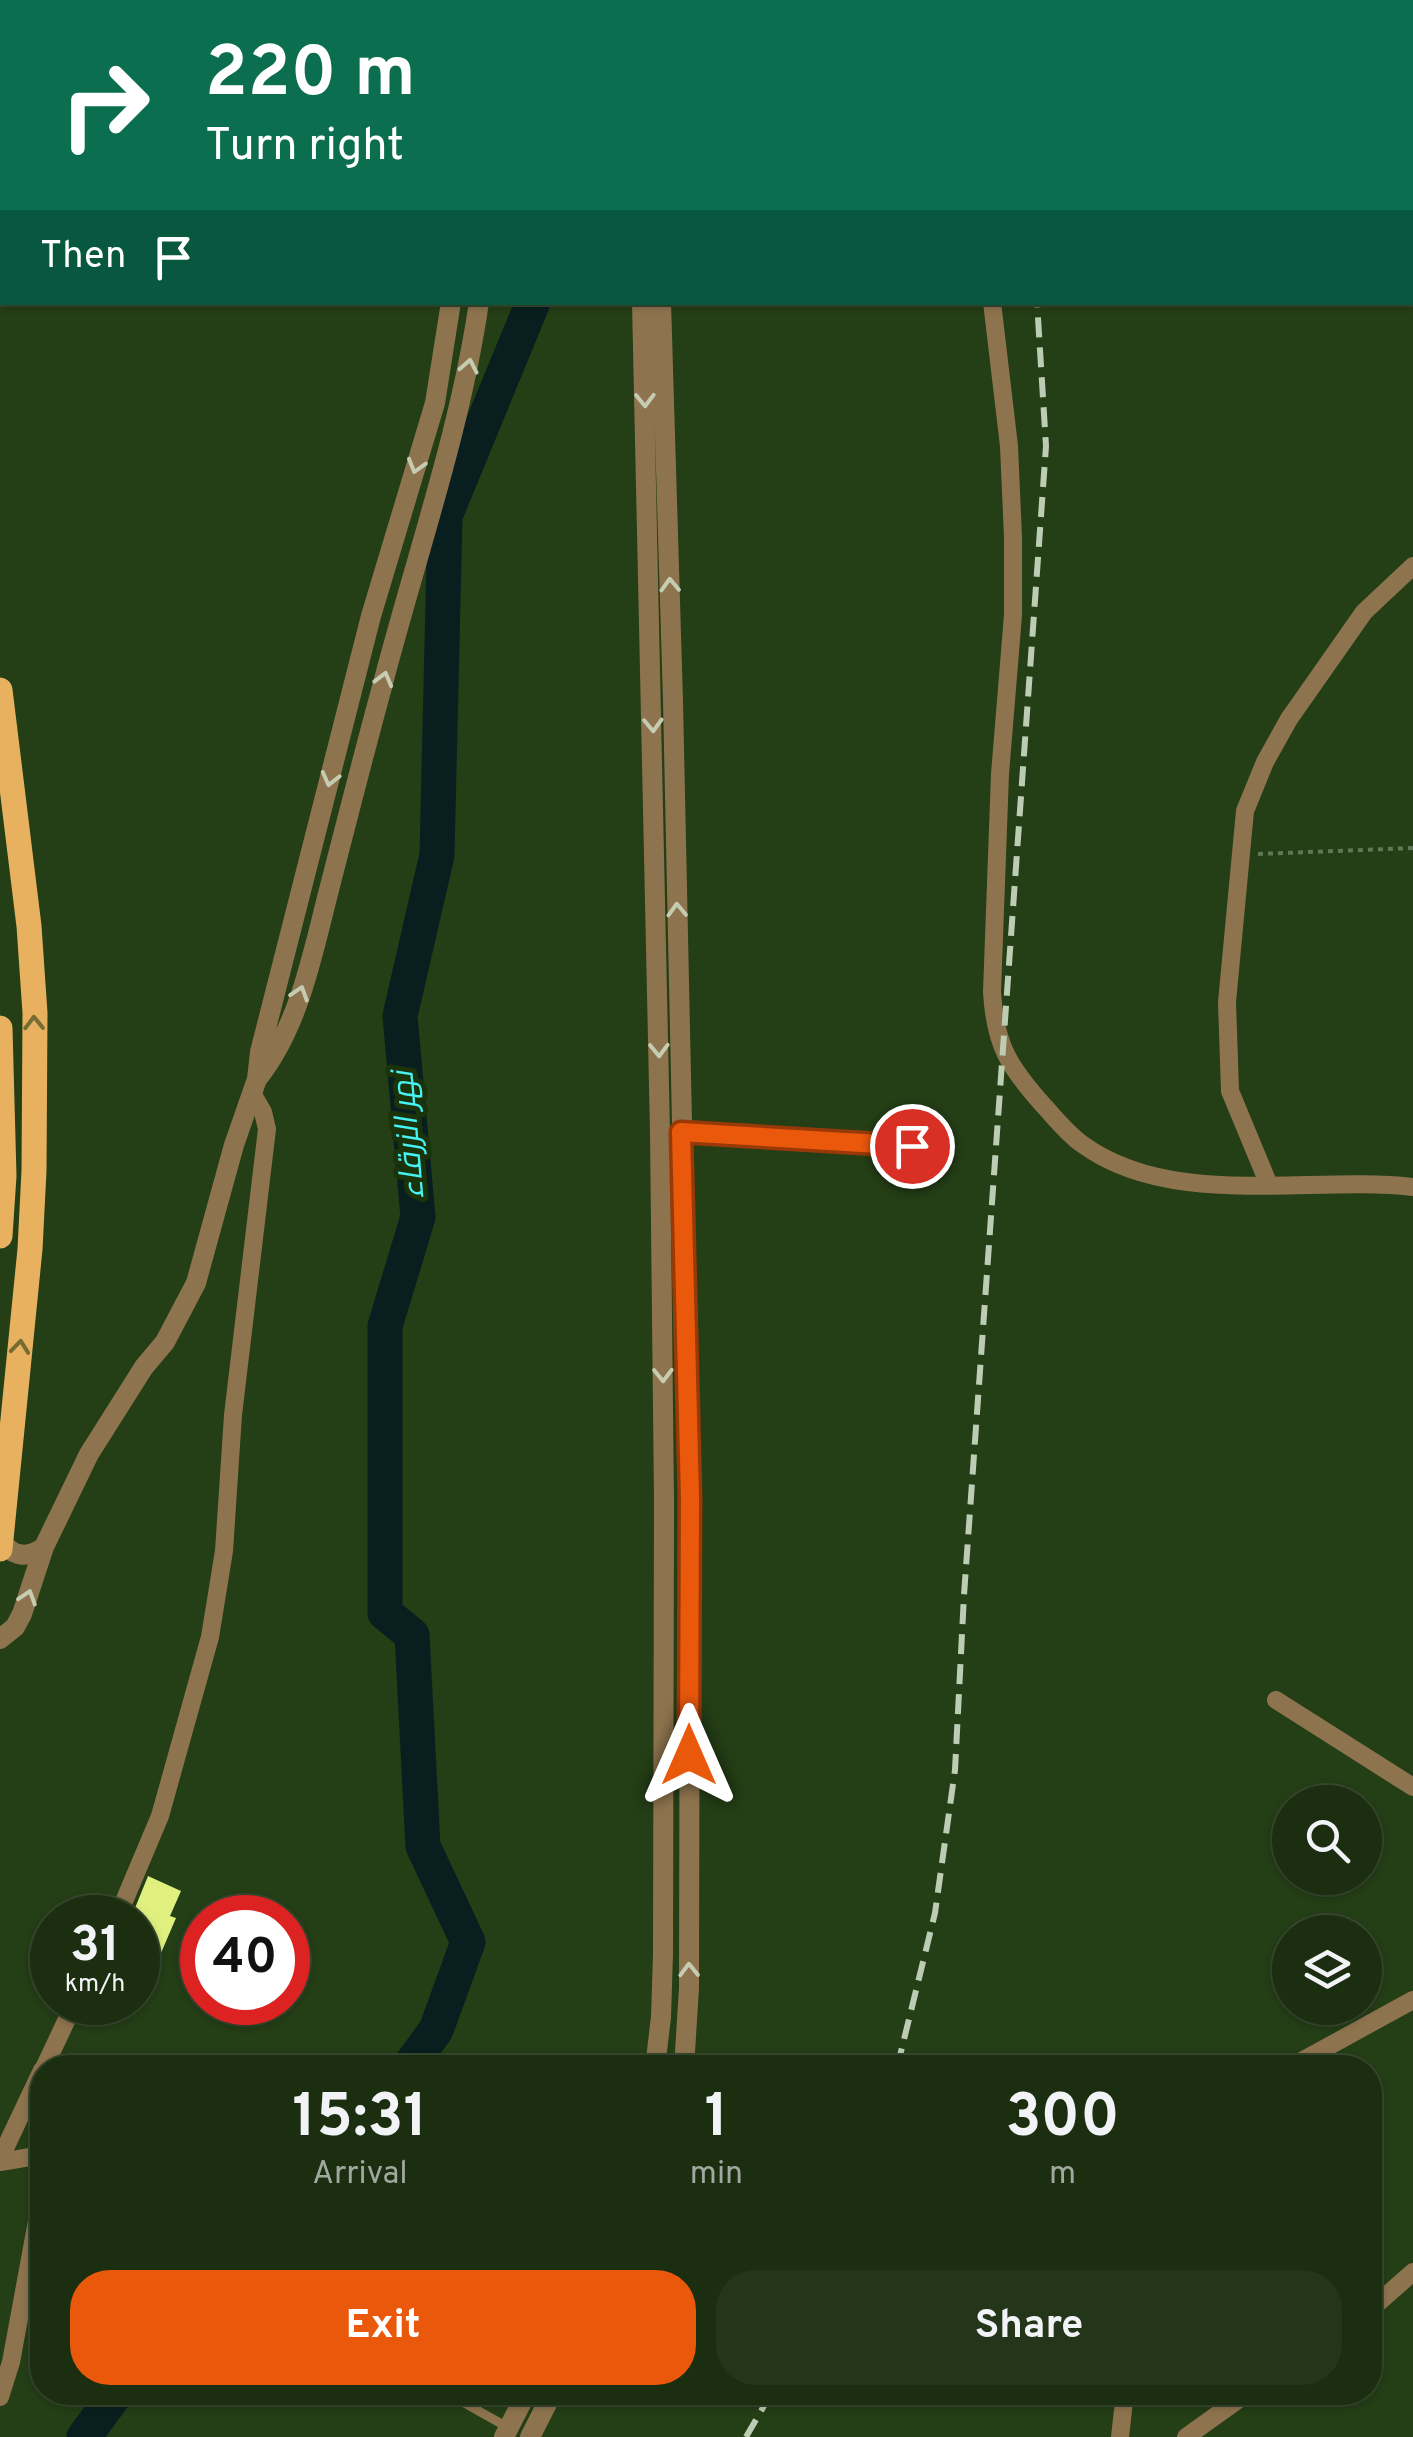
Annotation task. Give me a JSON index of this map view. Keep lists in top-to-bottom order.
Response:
{
  "water": ["نهر الزرقاء"],
  "page": {
    "turn": ["220 m", "Turn right"],
    "then": "Then",
    "speed": "31 km/h",
    "limit": "40",
    "eta": [
      "15:31",
      "Arrival",
      "1",
      "min",
      "300",
      "m"
    ],
    "buttons": ["Exit", "Share"]
  }
}
